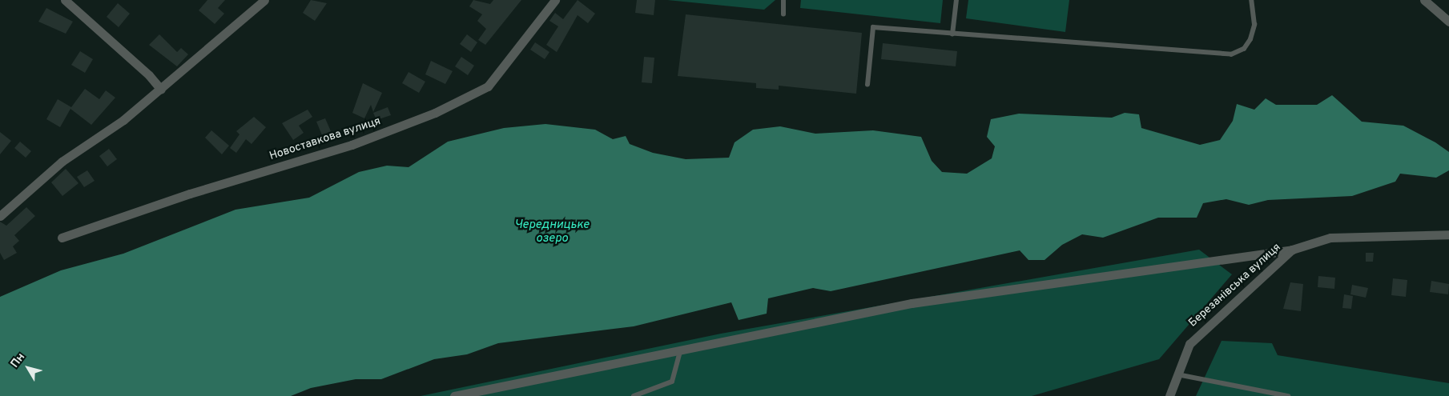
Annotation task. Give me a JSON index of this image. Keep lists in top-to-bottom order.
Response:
{
  "streets": {
    "street": ["Новоставкова вулиця", "Березанівська вулиця"]
  },
  "water": ["Чередницьке озеро"],
  "north": "top left"
}
